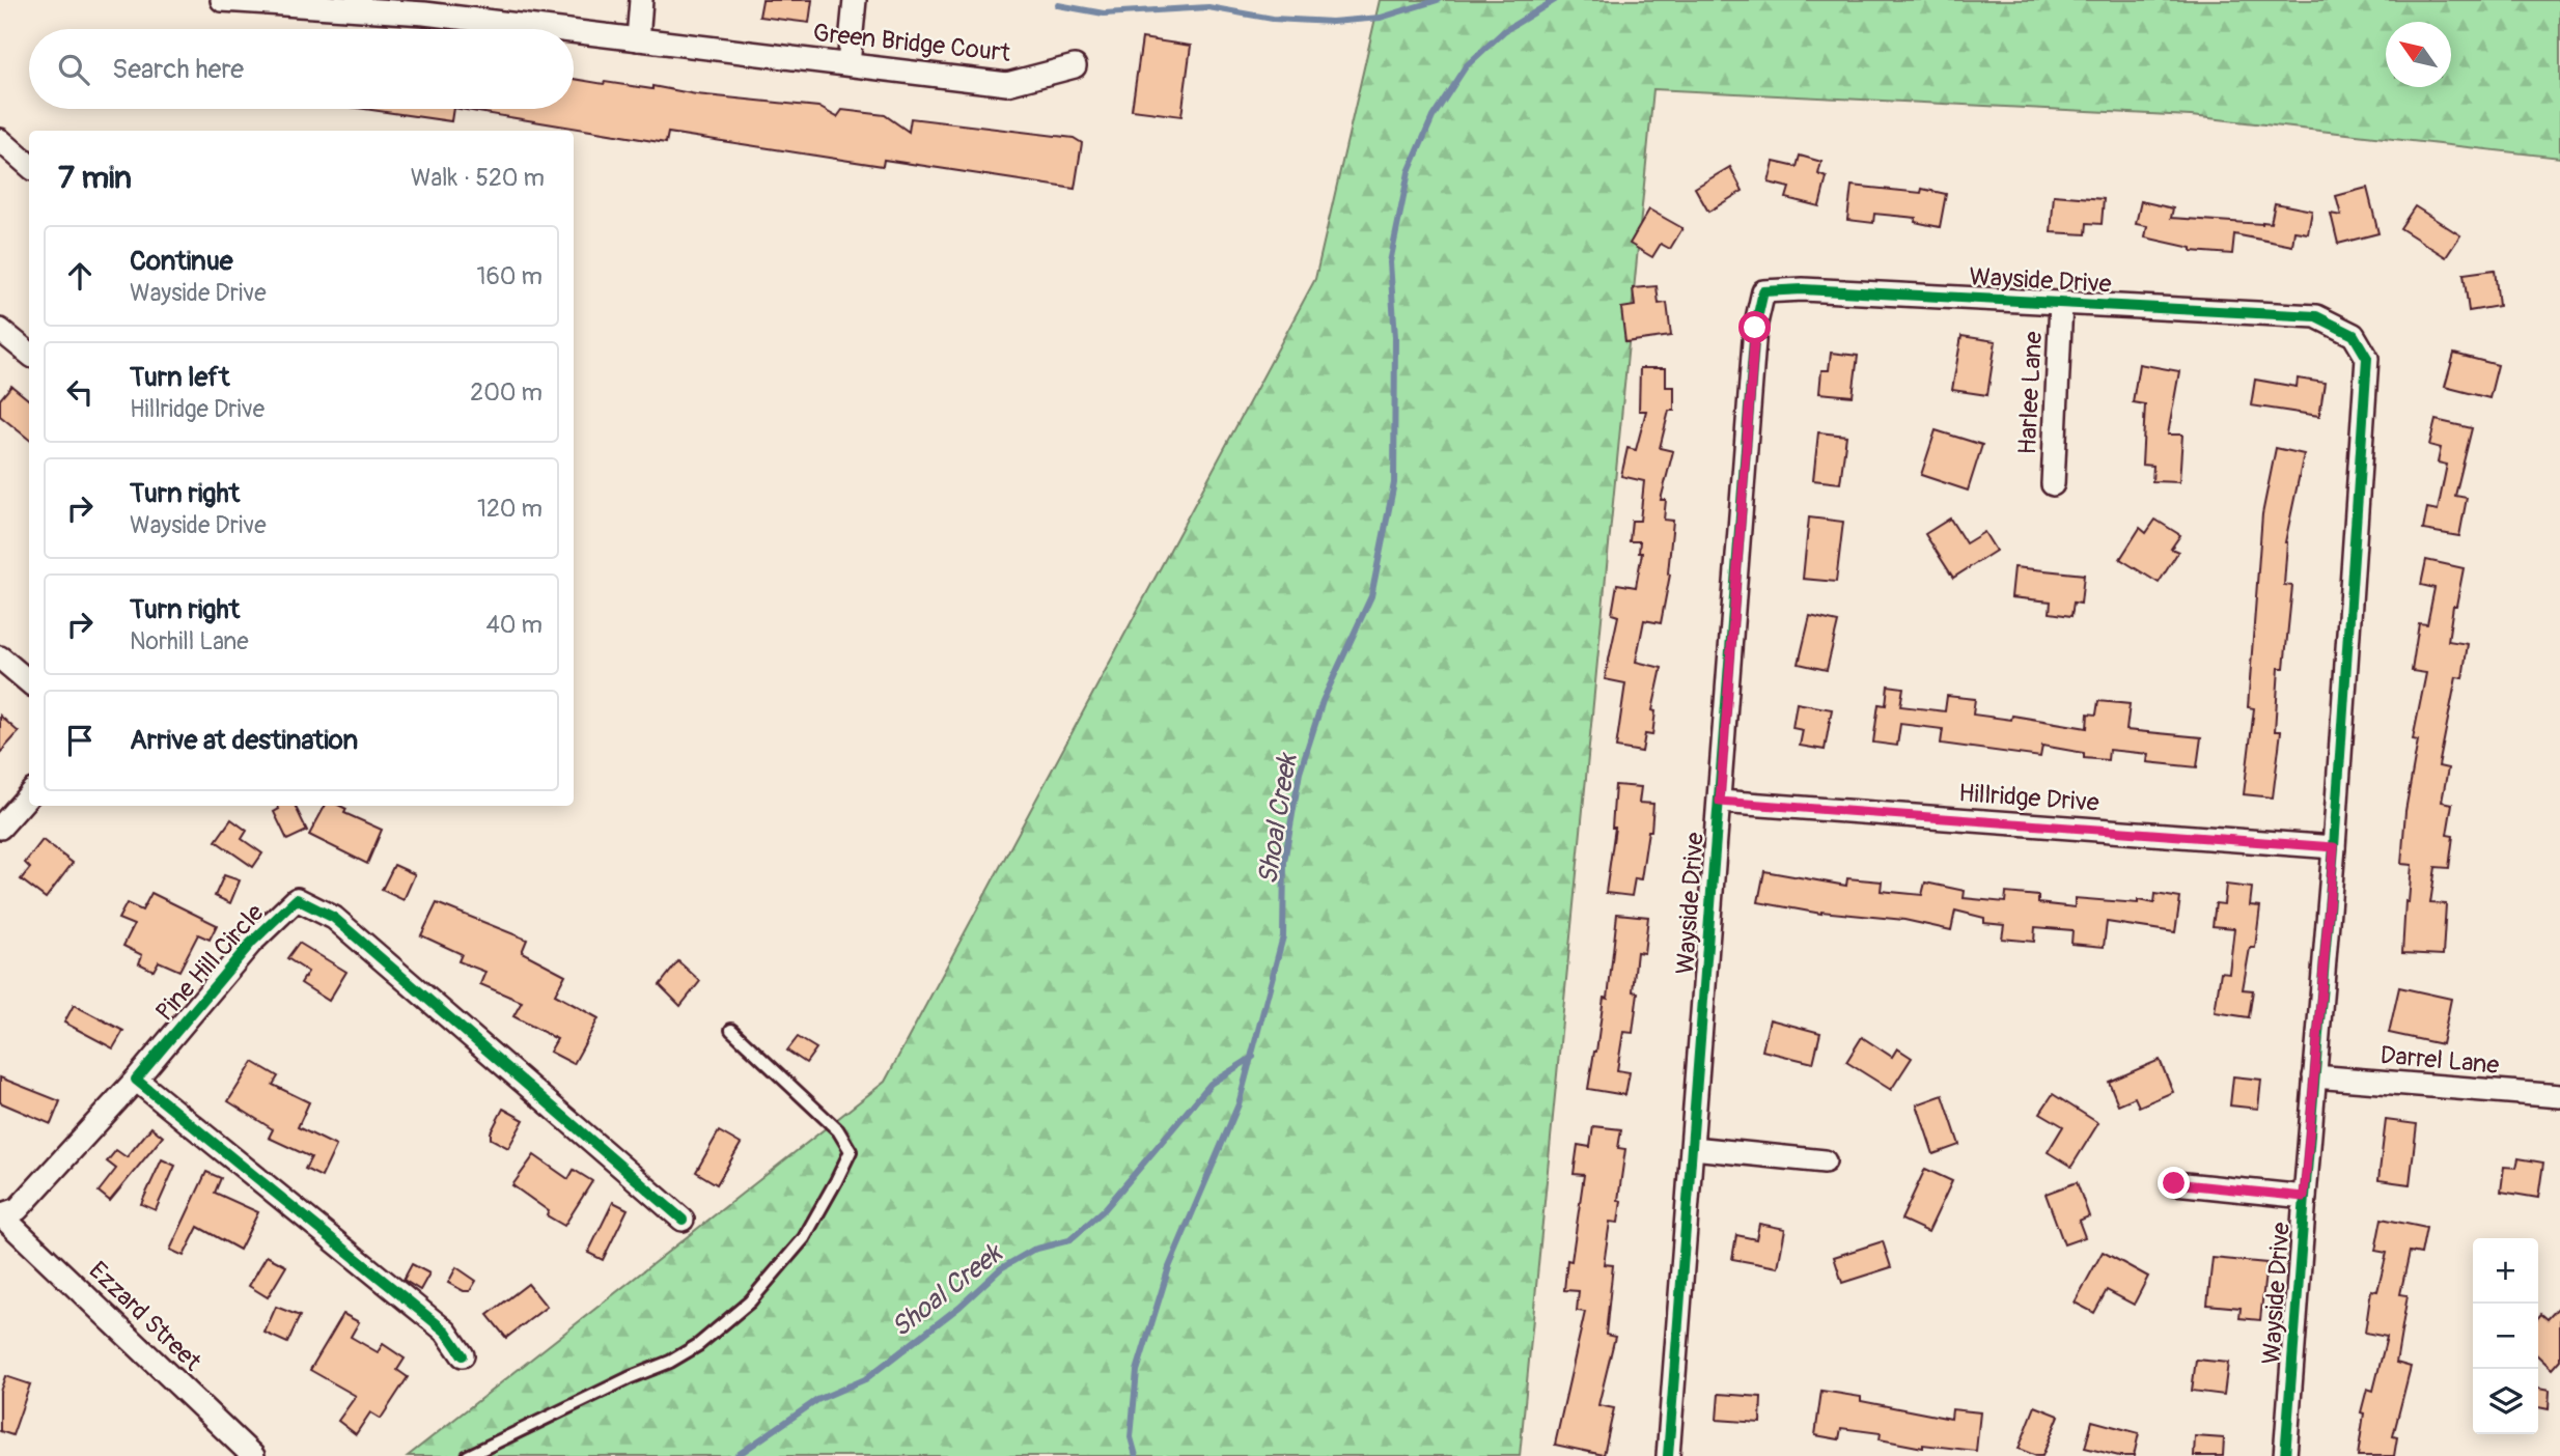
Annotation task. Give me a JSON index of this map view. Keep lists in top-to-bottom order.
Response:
{
  "streets": {
    "street": [
      "Green Bridge Court",
      "Wayside Drive",
      "Harlee Lane",
      "Hillridge Drive",
      "Pine Hill Circle",
      "Darrel Lane",
      "Ezzard Street"
    ]
  },
  "crossings": [
    ["Wayside Drive", "Harlee Lane"],
    ["Wayside Drive", "Hillridge Drive"],
    ["Wayside Drive", "Darrel Lane"],
    ["Pine Hill Circle", "Ezzard Street"]
  ],
  "water": ["Shoal Creek"],
  "north": "top left",
  "page": {
    "search": "Search here",
    "heading": ["7 min", "Walk · 520 m"],
    "list": [
      ["Continue", "Wayside Drive", "160 m"],
      ["Turn left", "Hillridge Drive", "200 m"],
      ["Turn right", "Wayside Drive", "120 m"],
      ["Turn right", "Norhill Lane", "40 m"],
      "Arrive at destination"
    ],
    "map_buttons": ["+", "−"]
  }
}
